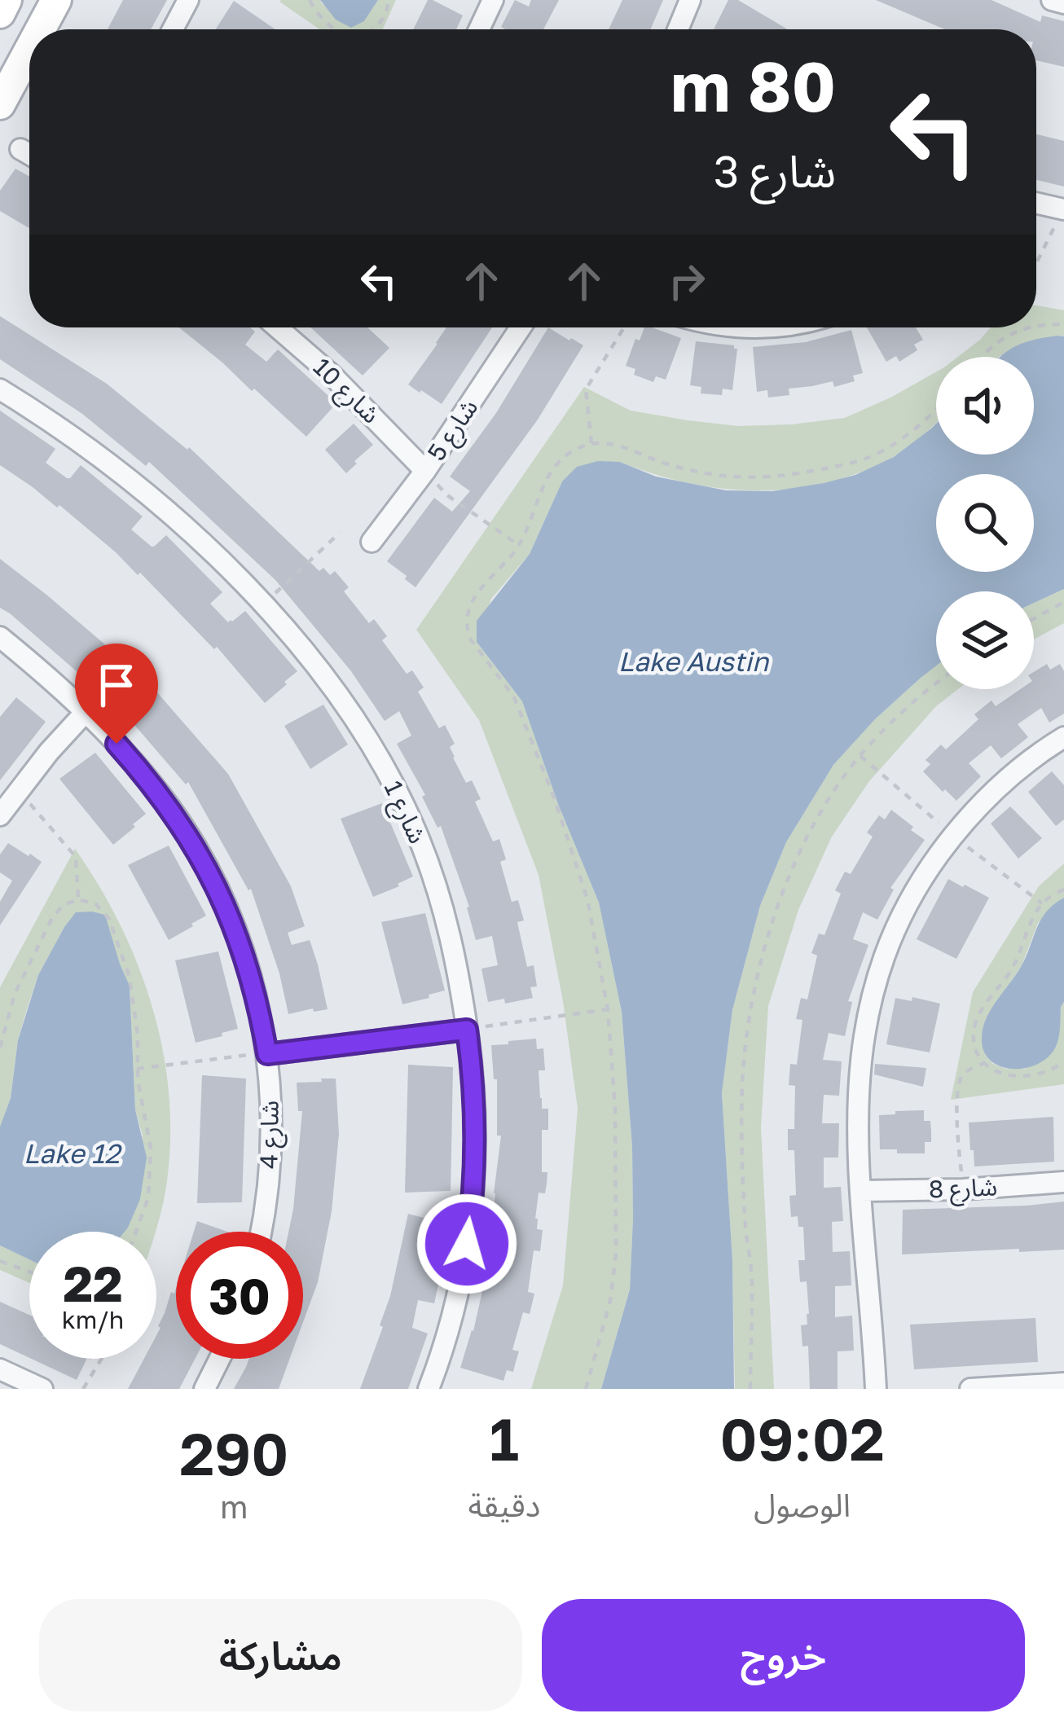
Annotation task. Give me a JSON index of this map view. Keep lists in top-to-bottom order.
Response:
{
  "streets": {
    "street": [
      "شارع 10",
      "شارع 5",
      "شارع 1",
      "شارع 4",
      "شارع 8"
    ]
  },
  "crossings": [
    ["شارع 10", "شارع 5"]
  ],
  "water": ["Lake Austin", "Lake 12"],
  "page": {
    "turn": ["80 m", "شارع 3"],
    "speed": "22 km/h",
    "limit": "30",
    "eta": [
      "09:02",
      "الوصول",
      "1",
      "دقيقة",
      "290",
      "m"
    ],
    "buttons": ["خروج", "مشاركة"]
  }
}
